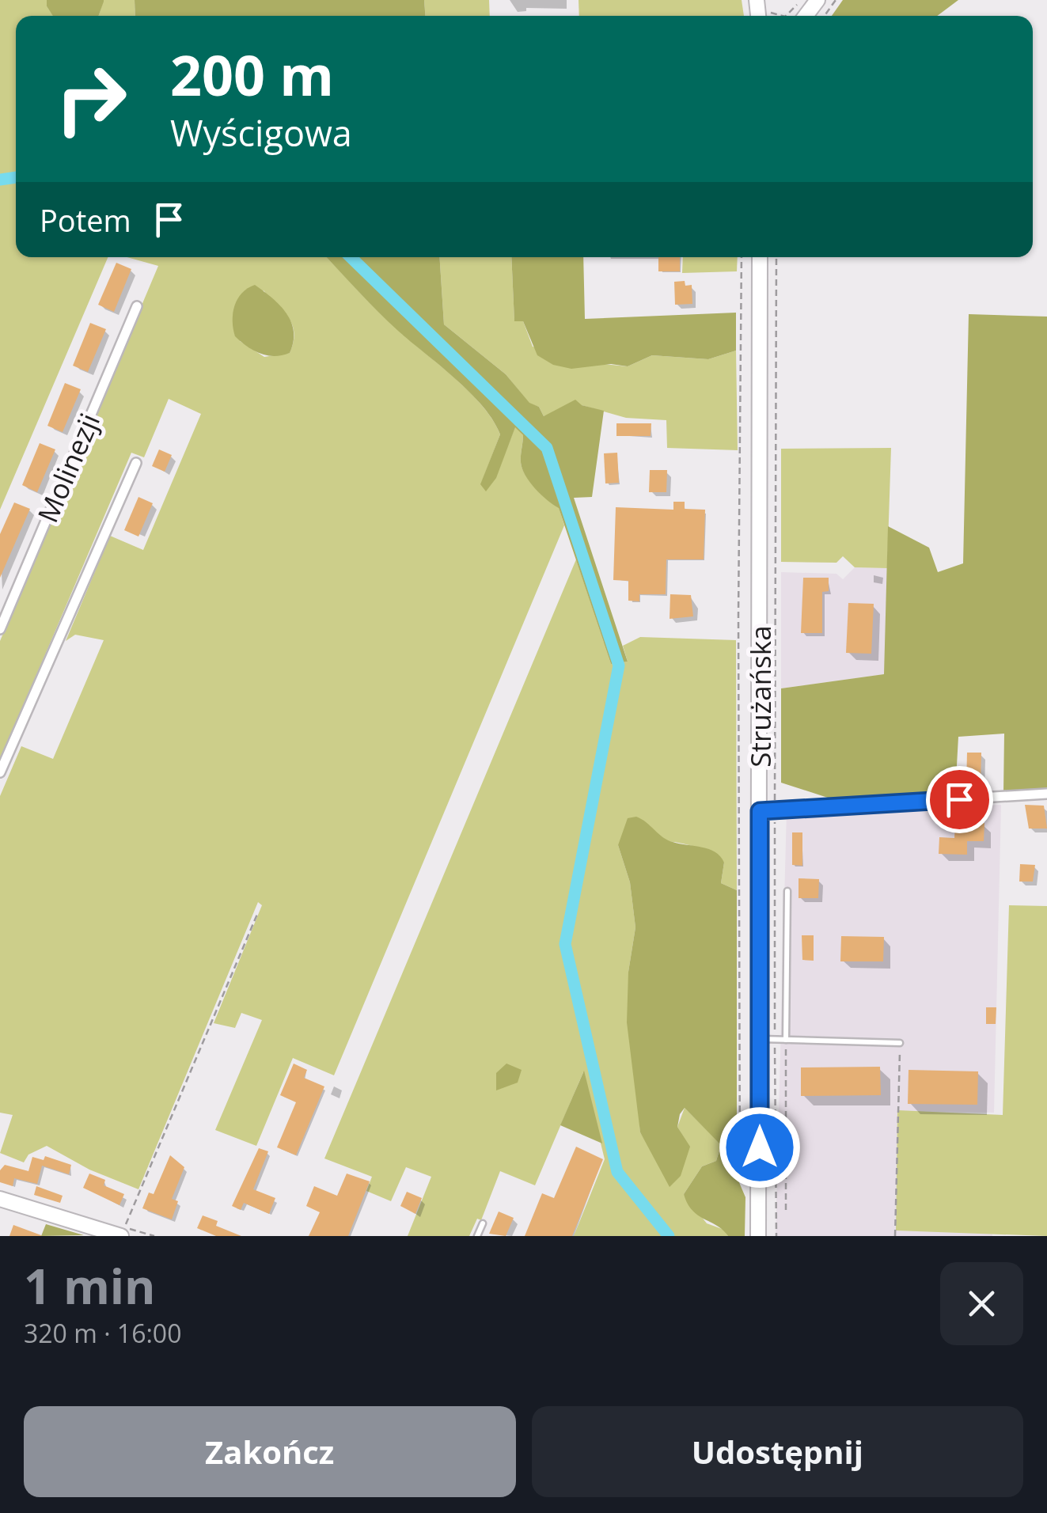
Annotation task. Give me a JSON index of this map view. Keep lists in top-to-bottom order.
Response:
{
  "streets": {
    "main road": ["Strużańska"],
    "street": ["Molinezji"]
  },
  "page": {
    "turn": ["200 m", "Wyścigowa"],
    "then": "Potem",
    "heading": ["1 min", "320 m · 16:00"],
    "buttons": ["Zakończ", "Udostępnij"]
  }
}
